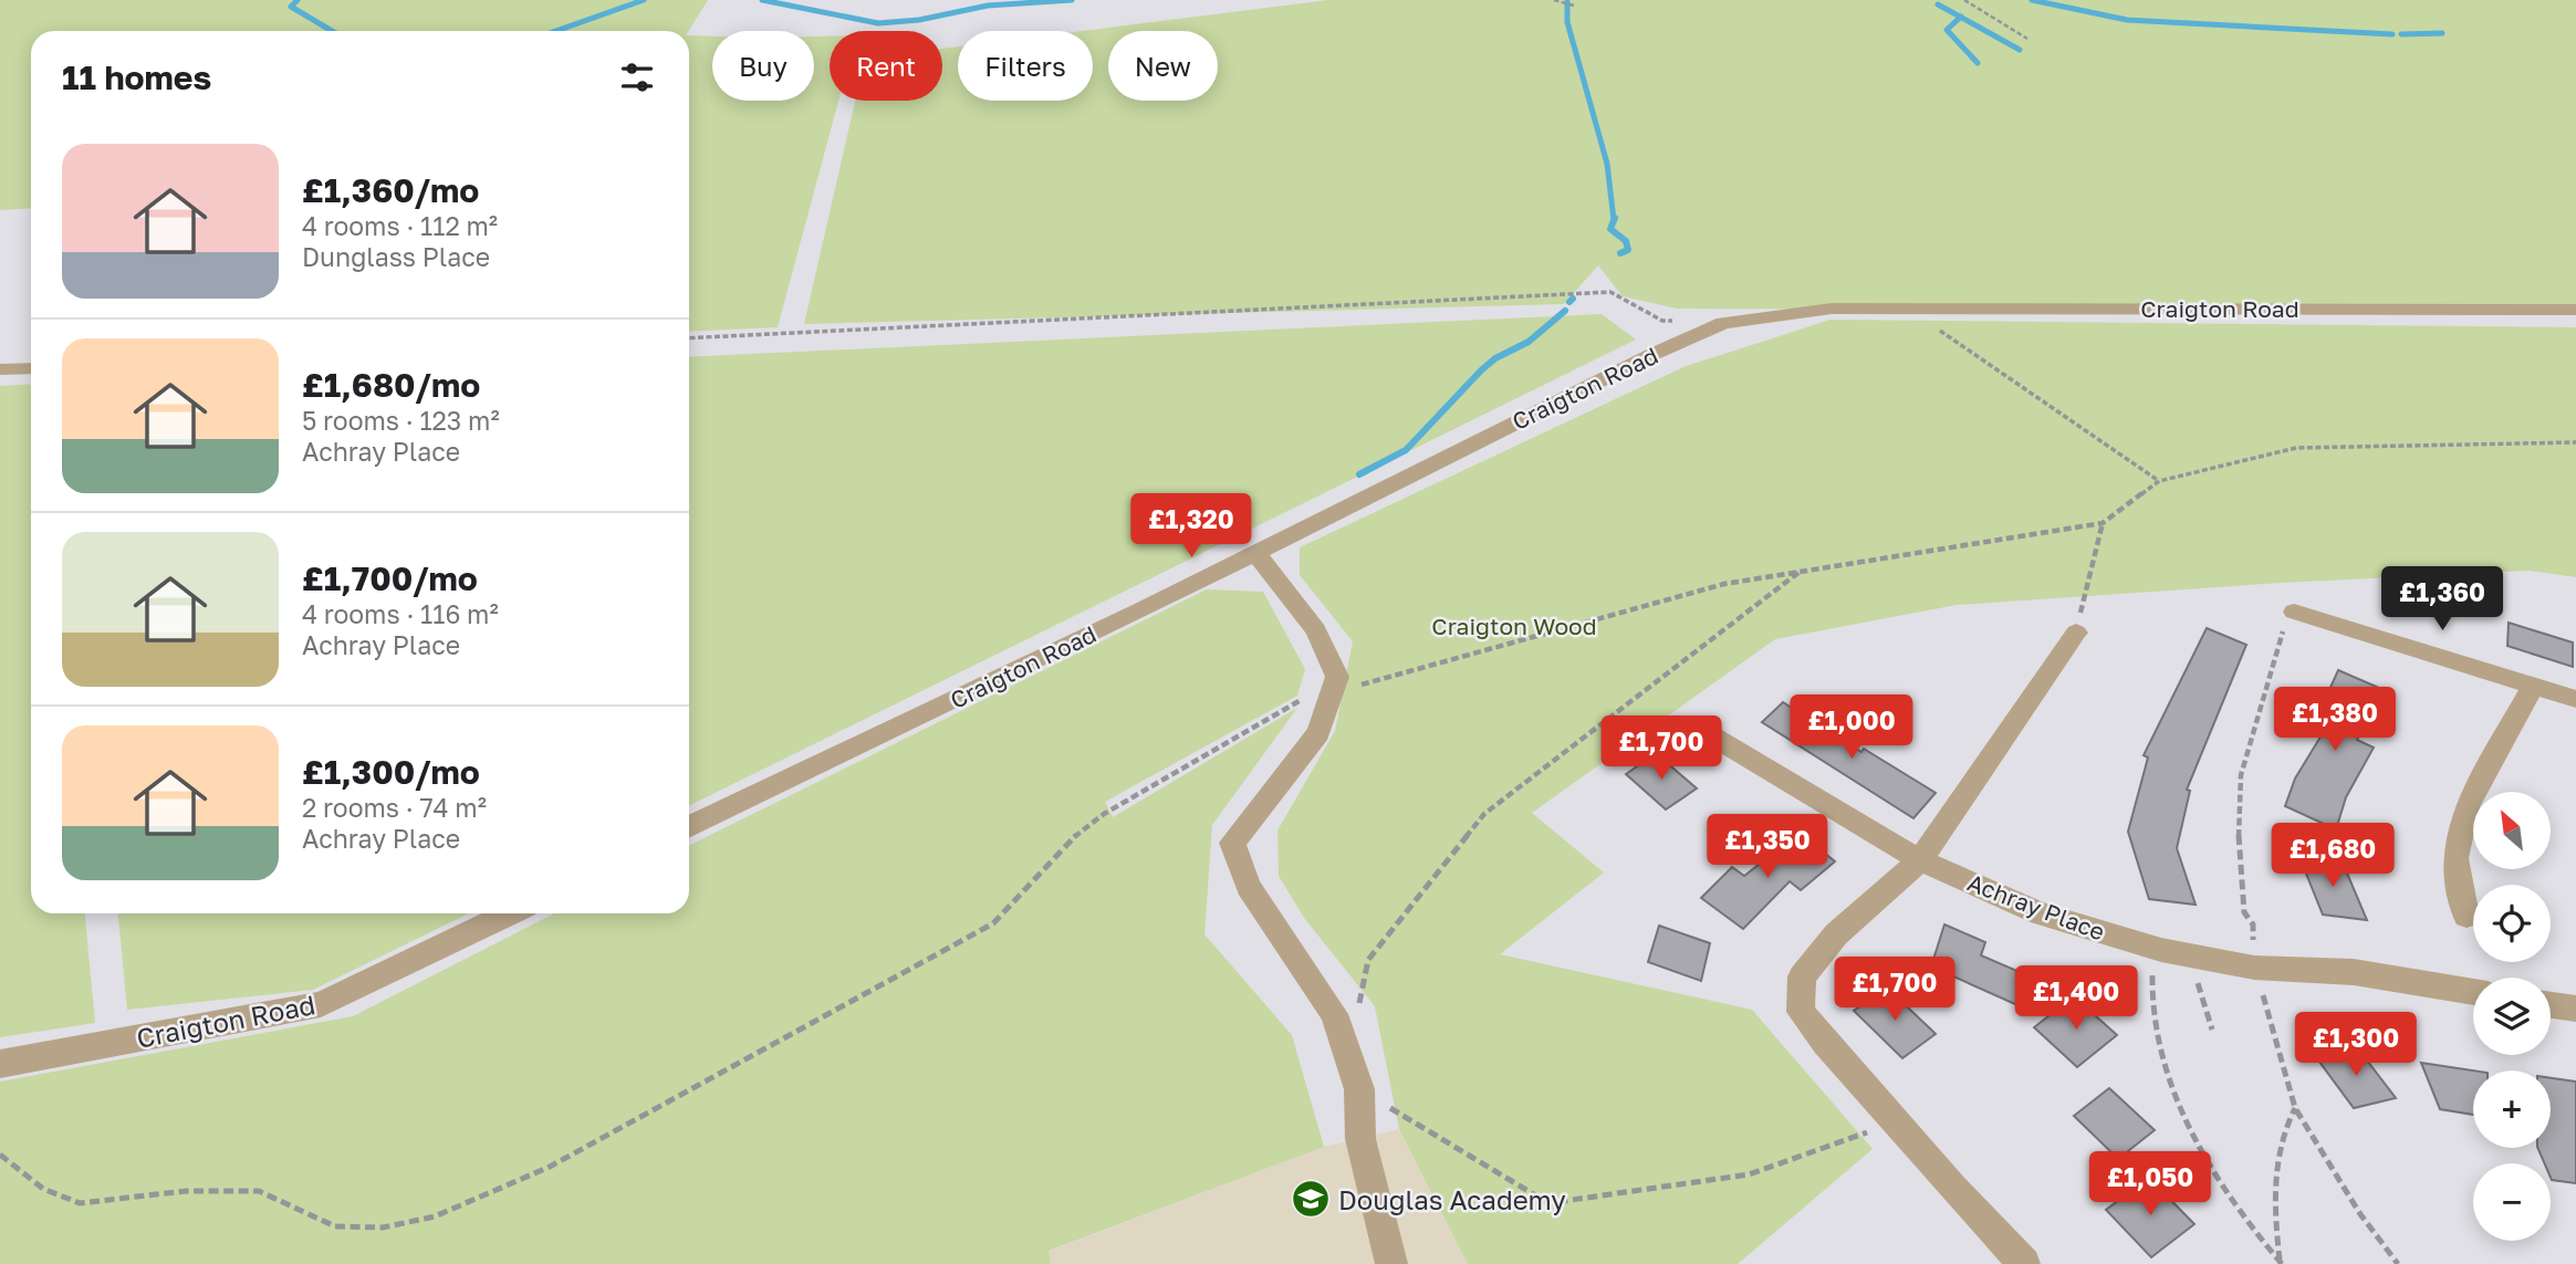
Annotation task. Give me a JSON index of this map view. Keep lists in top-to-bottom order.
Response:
{
  "streets": {
    "street": ["Craigton Road", "Achray Place"]
  },
  "parks": ["Craigton Wood"],
  "places": {
    "school or university": ["Douglas Academy"]
  },
  "north": "top left",
  "page": {
    "chip": [
      "Buy",
      "Rent",
      "Filters",
      "New"
    ],
    "heading": "11 homes",
    "list": [
      {
        "name": "£1,360/mo",
        "note": "4 rooms · 112 m² · Dunglass Place"
      },
      {
        "name": "£1,680/mo",
        "note": "5 rooms · 123 m² · Achray Place"
      },
      {
        "name": "£1,700/mo",
        "note": "4 rooms · 116 m² · Achray Place"
      },
      {
        "name": "£1,300/mo",
        "note": "2 rooms · 74 m² · Achray Place"
      }
    ],
    "price": [
      "£1,320",
      "£1,360",
      "£1,380",
      "£1,000",
      "£1,700",
      "£1,350",
      "£1,680",
      "£1,700",
      "£1,400",
      "£1,300",
      "£1,050"
    ],
    "map_buttons": ["+", "−"]
  }
}
